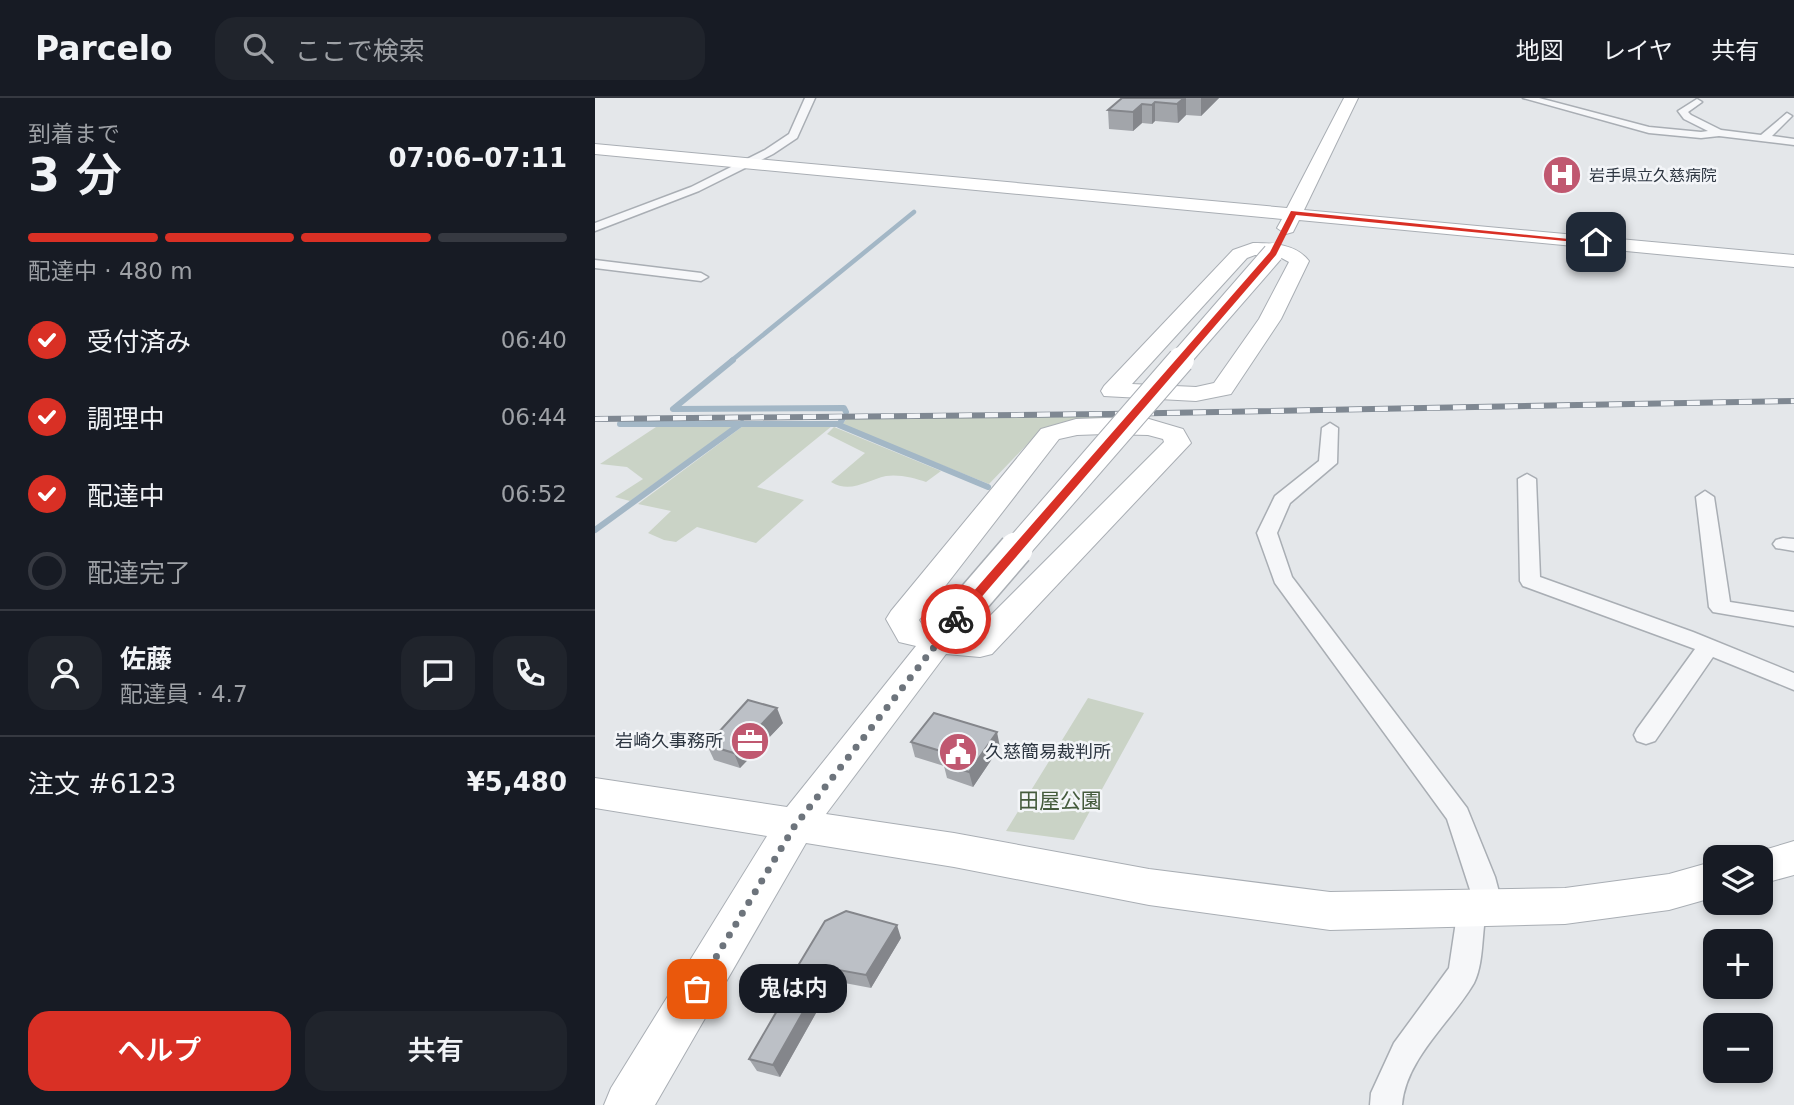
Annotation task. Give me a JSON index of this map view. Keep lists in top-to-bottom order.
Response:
{
  "parks": ["田屋公園"],
  "places": {
    "hospital": ["岩手県立久慈病院"],
    "office": ["岩崎久事務所"],
    "public building": ["久慈簡易裁判所"],
    "other": ["鬼は内"]
  },
  "page": {
    "header": "Parcelo",
    "search": "ここで検索",
    "nav": ["地図", "レイヤ", "共有"],
    "heading": ["3 分", "到着まで", "07:06–07:11"],
    "panel": [
      "佐藤",
      "配達員 · 4.7",
      "注文 #6123",
      "¥5,480"
    ],
    "bar": "配達中 · 480 m",
    "list": [
      ["受付済み", "06:40"],
      ["調理中", "06:44"],
      ["配達中", "06:52"],
      "配達完了"
    ],
    "map_buttons": ["+", "−"],
    "bubble": "鬼は内",
    "buttons": ["ヘルプ", "共有"]
  }
}
